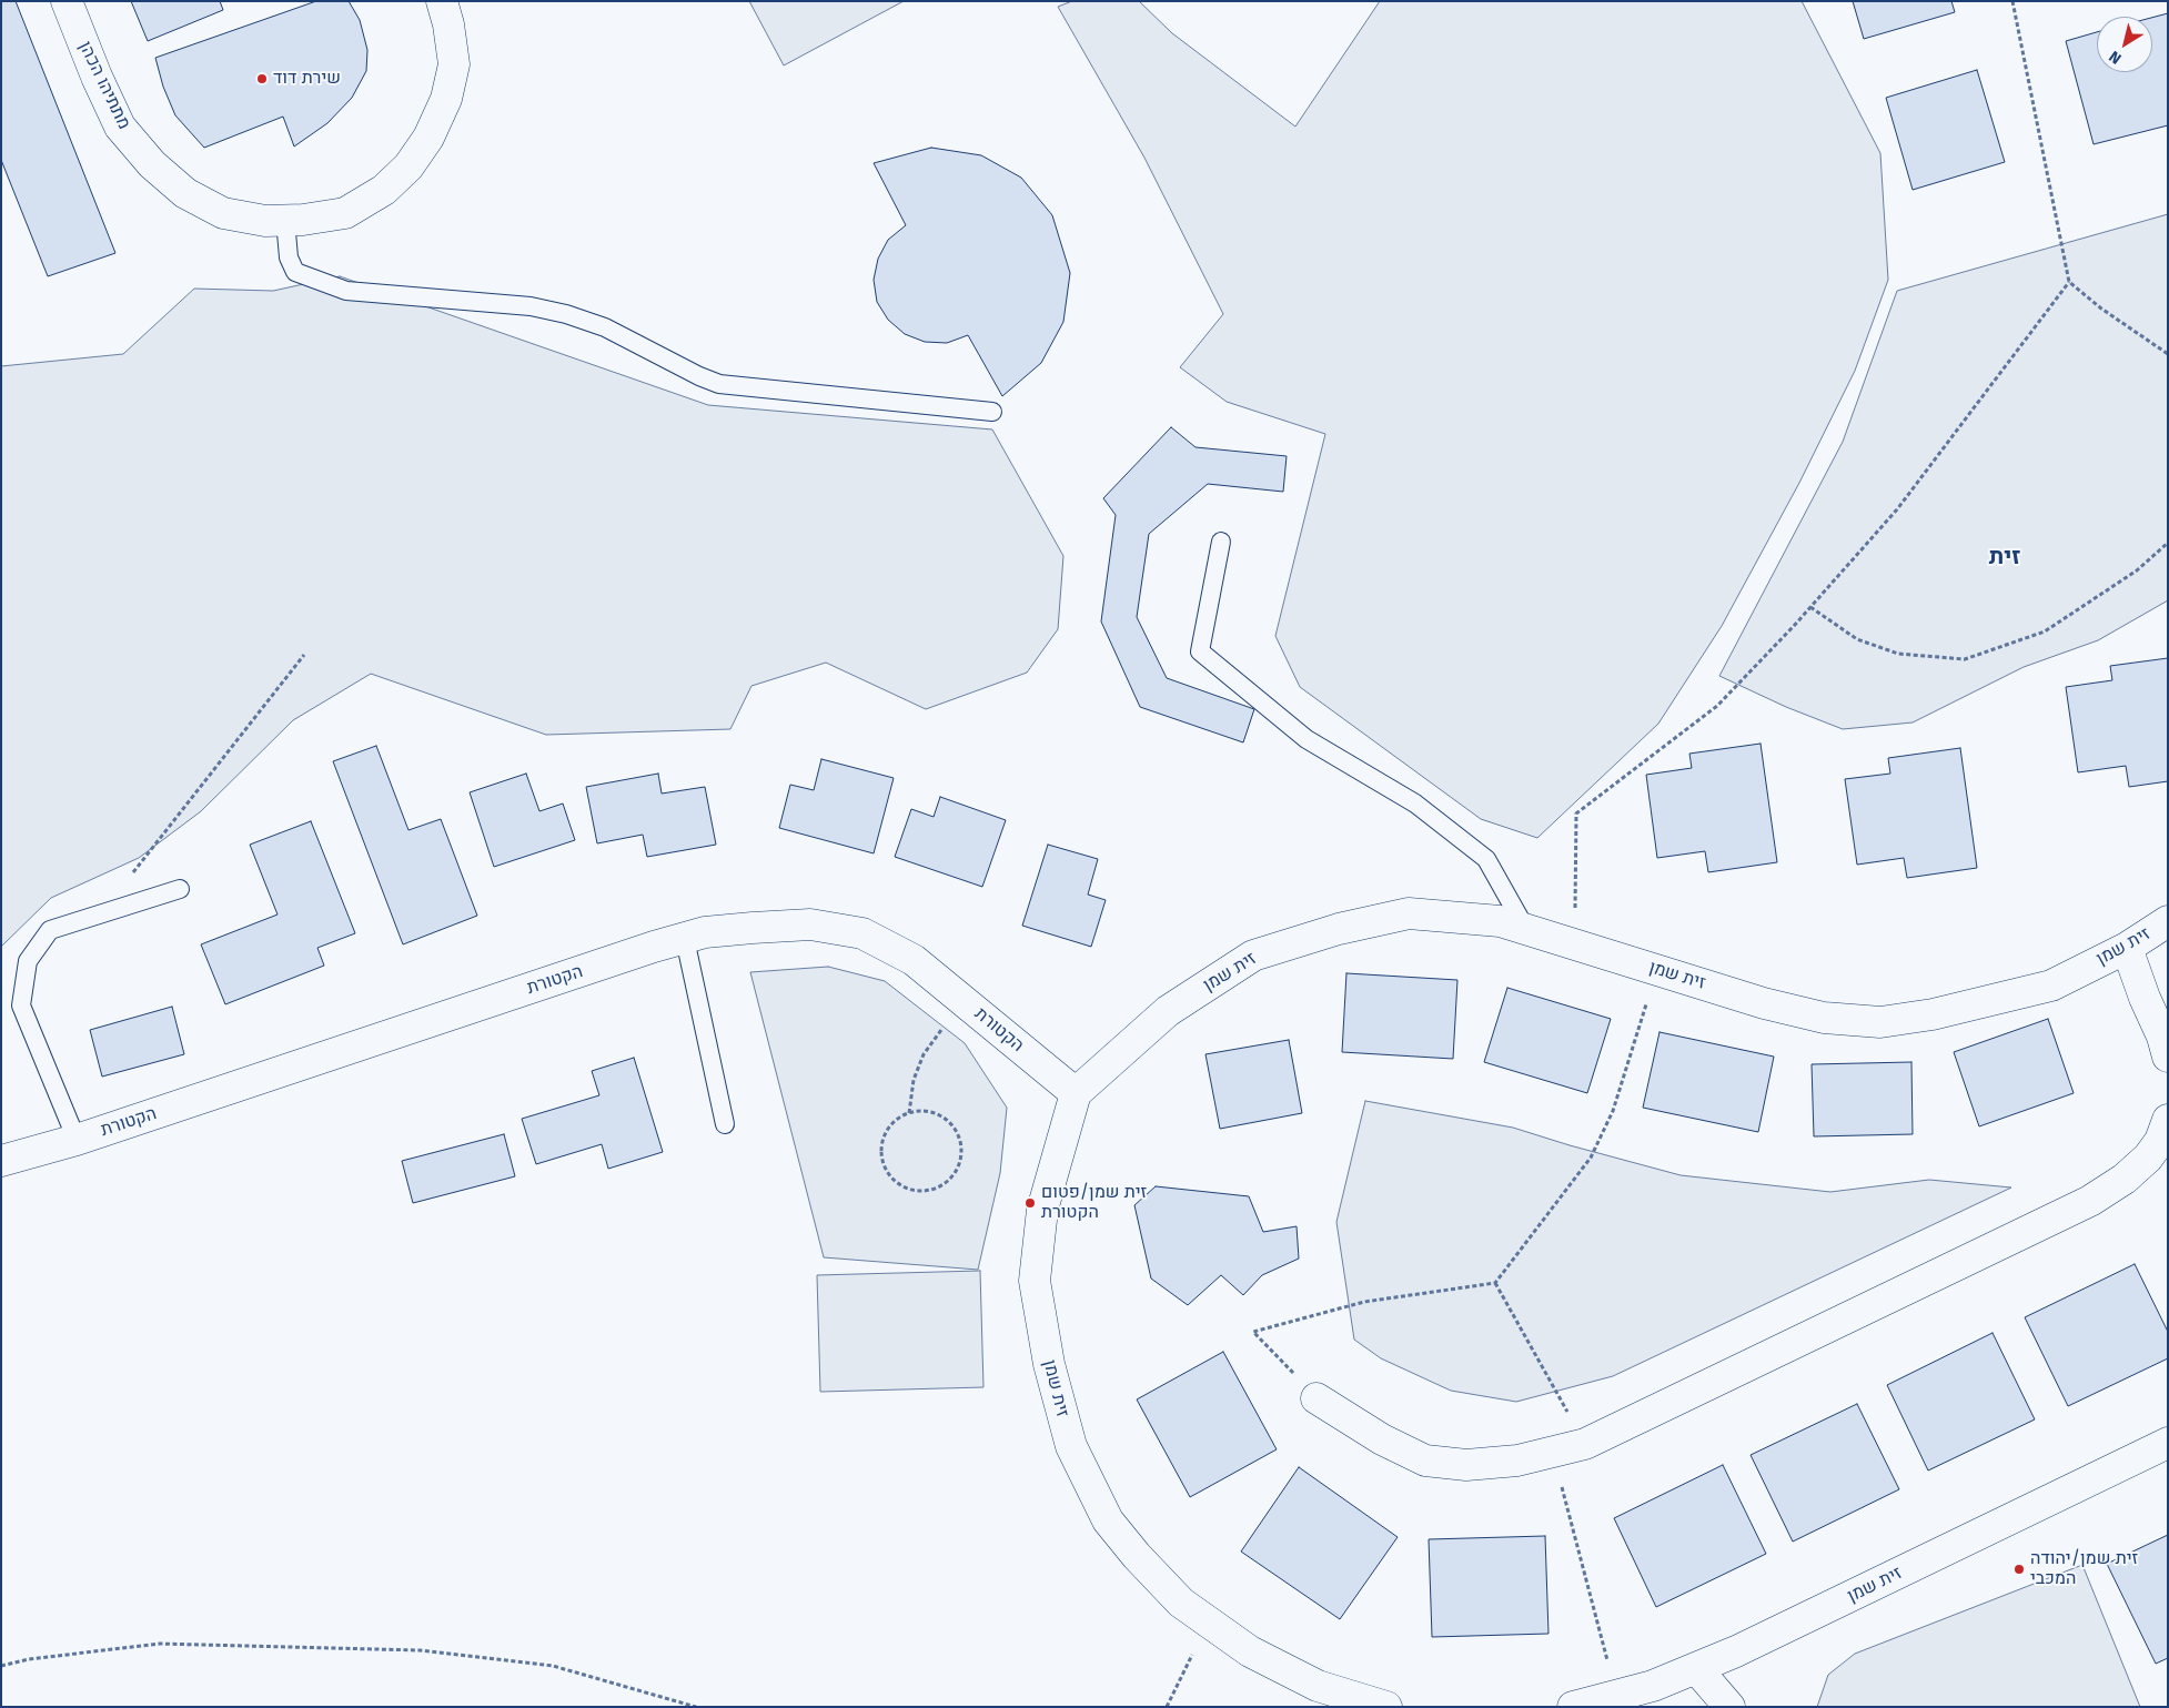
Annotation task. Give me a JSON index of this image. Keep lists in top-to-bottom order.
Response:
{
  "streets": {
    "street": ["מתתיהו הכהן", "זית שמן", "הקטורת"]
  },
  "crossings": [
    ["זית שמן", "הקטורת"]
  ],
  "districts": ["זית"],
  "places": ["שירת דוד", "זית שמן/פטום הקטורת", "זית שמן/יהודה המכבי"],
  "north": "bottom left"
}
